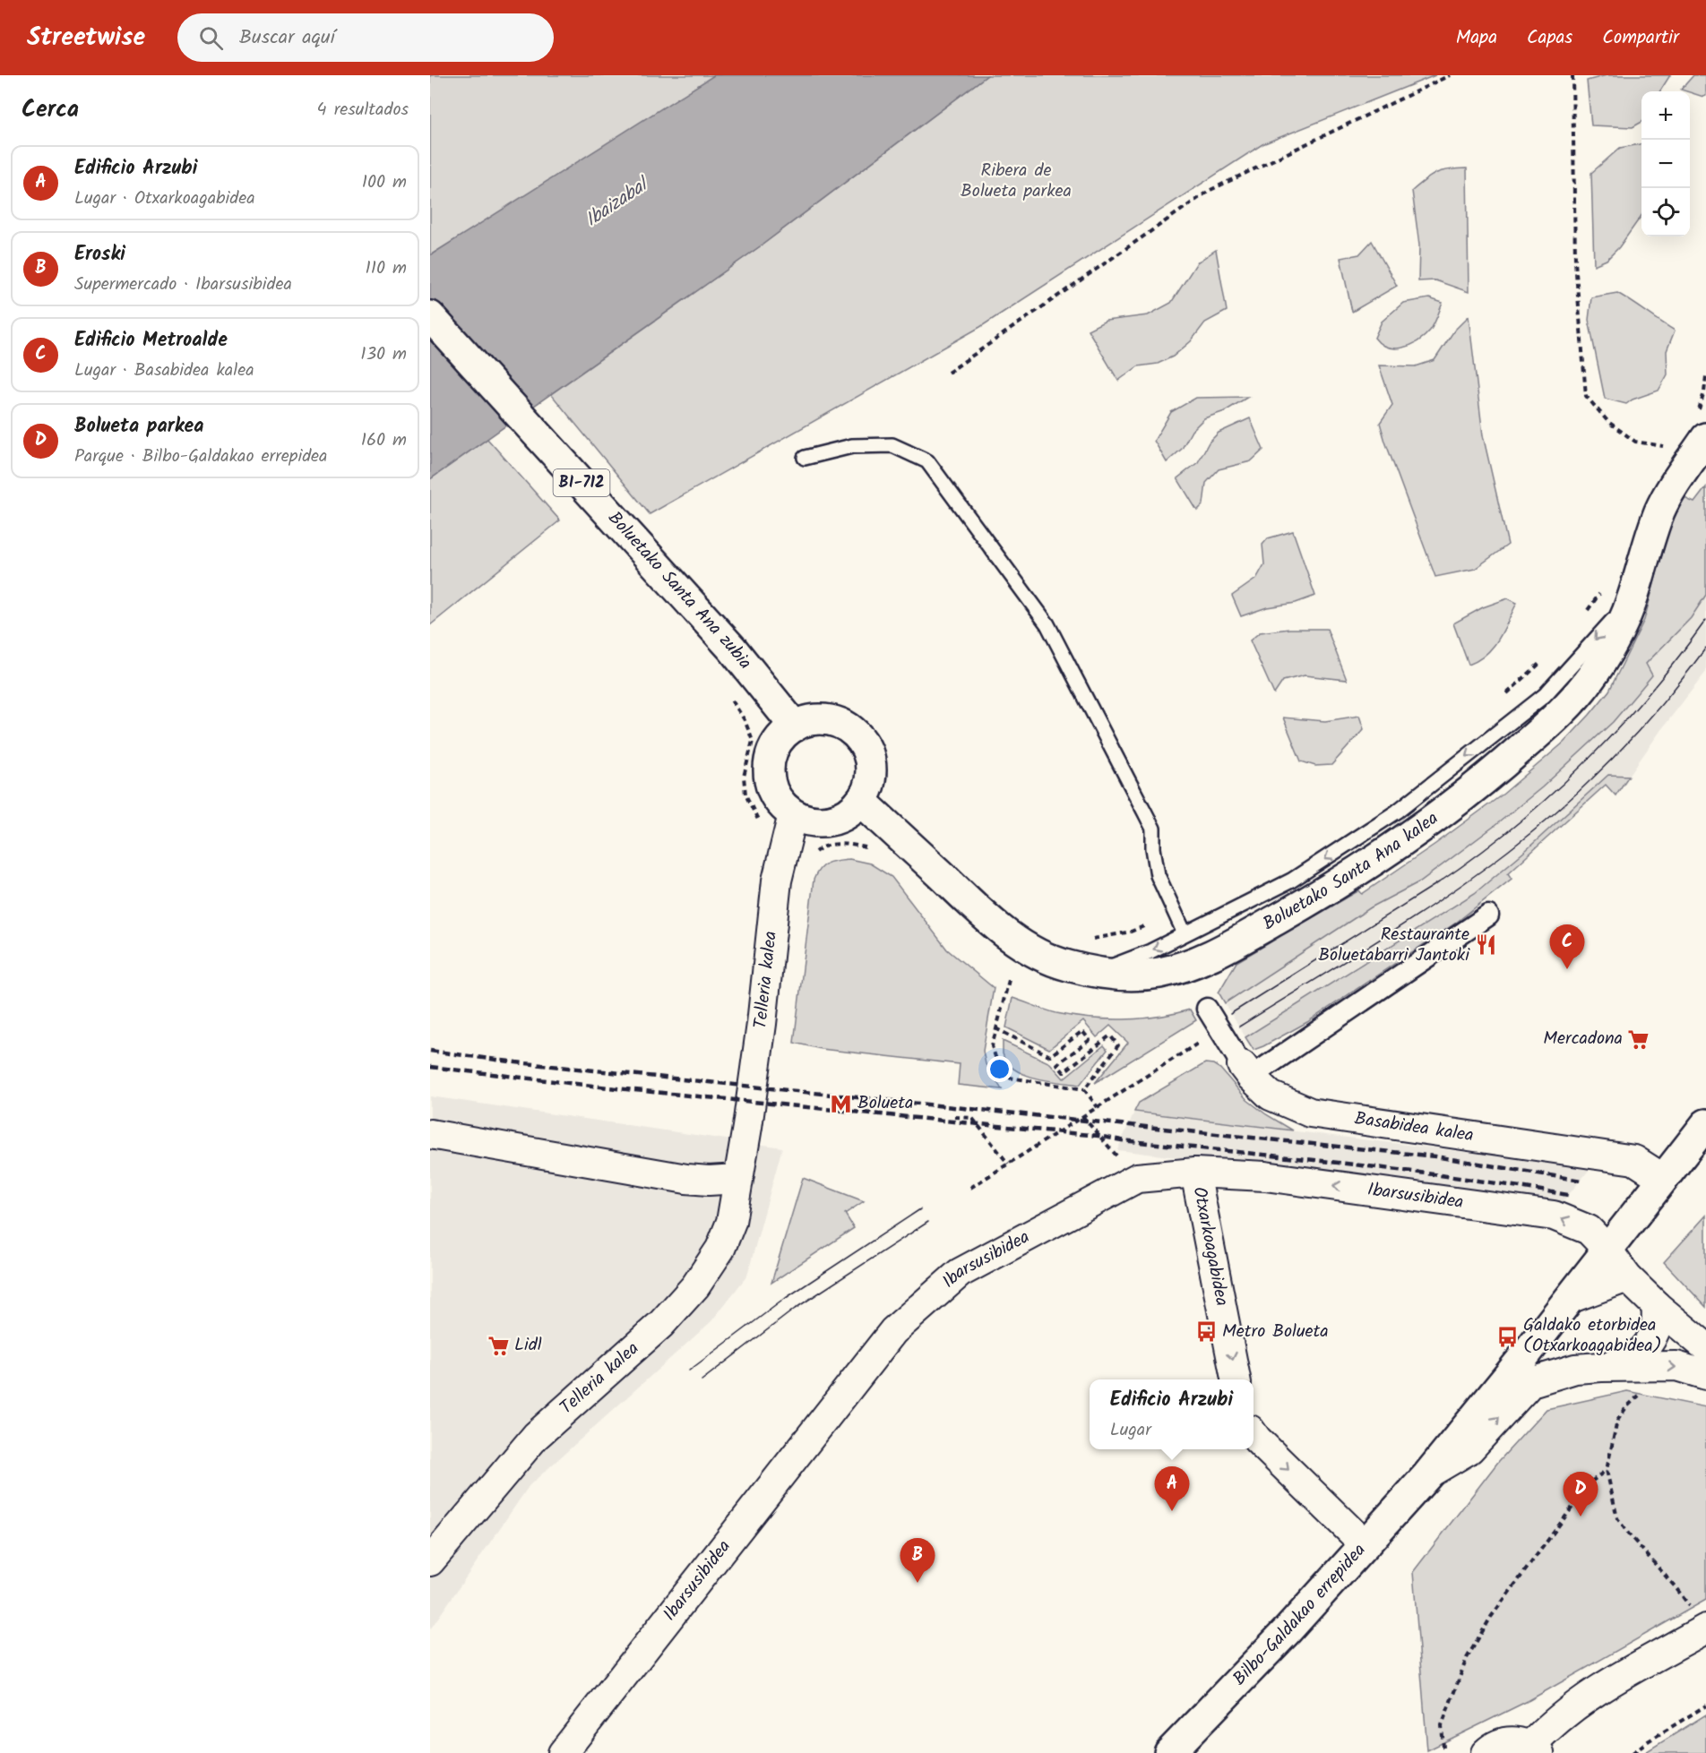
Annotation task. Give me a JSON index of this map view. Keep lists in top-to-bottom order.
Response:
{
  "streets": {
    "main road": [
      "BI-712",
      "Boluetako Santa Ana zubia",
      "Boluetako Santa Ana kalea",
      "Bilbo-Galdakao errepidea"
    ],
    "street": [
      "Telleria kalea",
      "Basabidea kalea",
      "Ibarsusibidea",
      "Otxarkoagabidea"
    ]
  },
  "crossings": [
    ["Boluetako Santa Ana zubia", "Boluetako Santa Ana kalea"],
    ["Boluetako Santa Ana zubia", "Telleria kalea"],
    ["Boluetako Santa Ana kalea", "Telleria kalea"],
    ["Basabidea kalea", "Bilbo-Galdakao errepidea"],
    ["Ibarsusibidea", "Otxarkoagabidea"],
    ["Ibarsusibidea", "Bilbo-Galdakao errepidea"]
  ],
  "one_way": ["Otxarkoagabidea"],
  "water": ["Ibaizabal"],
  "parks": ["Ribera de Bolueta parkea"],
  "places": {
    "restaurant": ["Restaurante Boluetabarri Jantoki"],
    "supermarket": ["Mercadona", "Lidl"],
    "metro station": ["Bolueta"],
    "bus stop": ["Metro Bolueta", "Galdako etorbidea (Otxarkoagabidea)"]
  },
  "page": {
    "header": "Streetwise",
    "search": "Buscar aquí",
    "nav": ["Mapa", "Capas", "Compartir"],
    "heading": ["Cerca", "4 resultados"],
    "map_buttons": ["+", "−"],
    "list": [
      {
        "mark": "A",
        "name": "Edificio Arzubi",
        "note": "Lugar · Otxarkoagabidea",
        "value": "100 m"
      },
      {
        "mark": "B",
        "name": "Eroski",
        "note": "Supermercado · Ibarsusibidea",
        "value": "110 m"
      },
      {
        "mark": "C",
        "name": "Edificio Metroalde",
        "note": "Lugar · Basabidea kalea",
        "value": "130 m"
      },
      {
        "mark": "D",
        "name": "Bolueta parkea",
        "note": "Parque · Bilbo-Galdakao errepidea",
        "value": "160 m"
      }
    ],
    "pins": [
      "C",
      "A",
      "D",
      "B"
    ],
    "popup": ["Edificio Arzubi", "Lugar"]
  }
}
